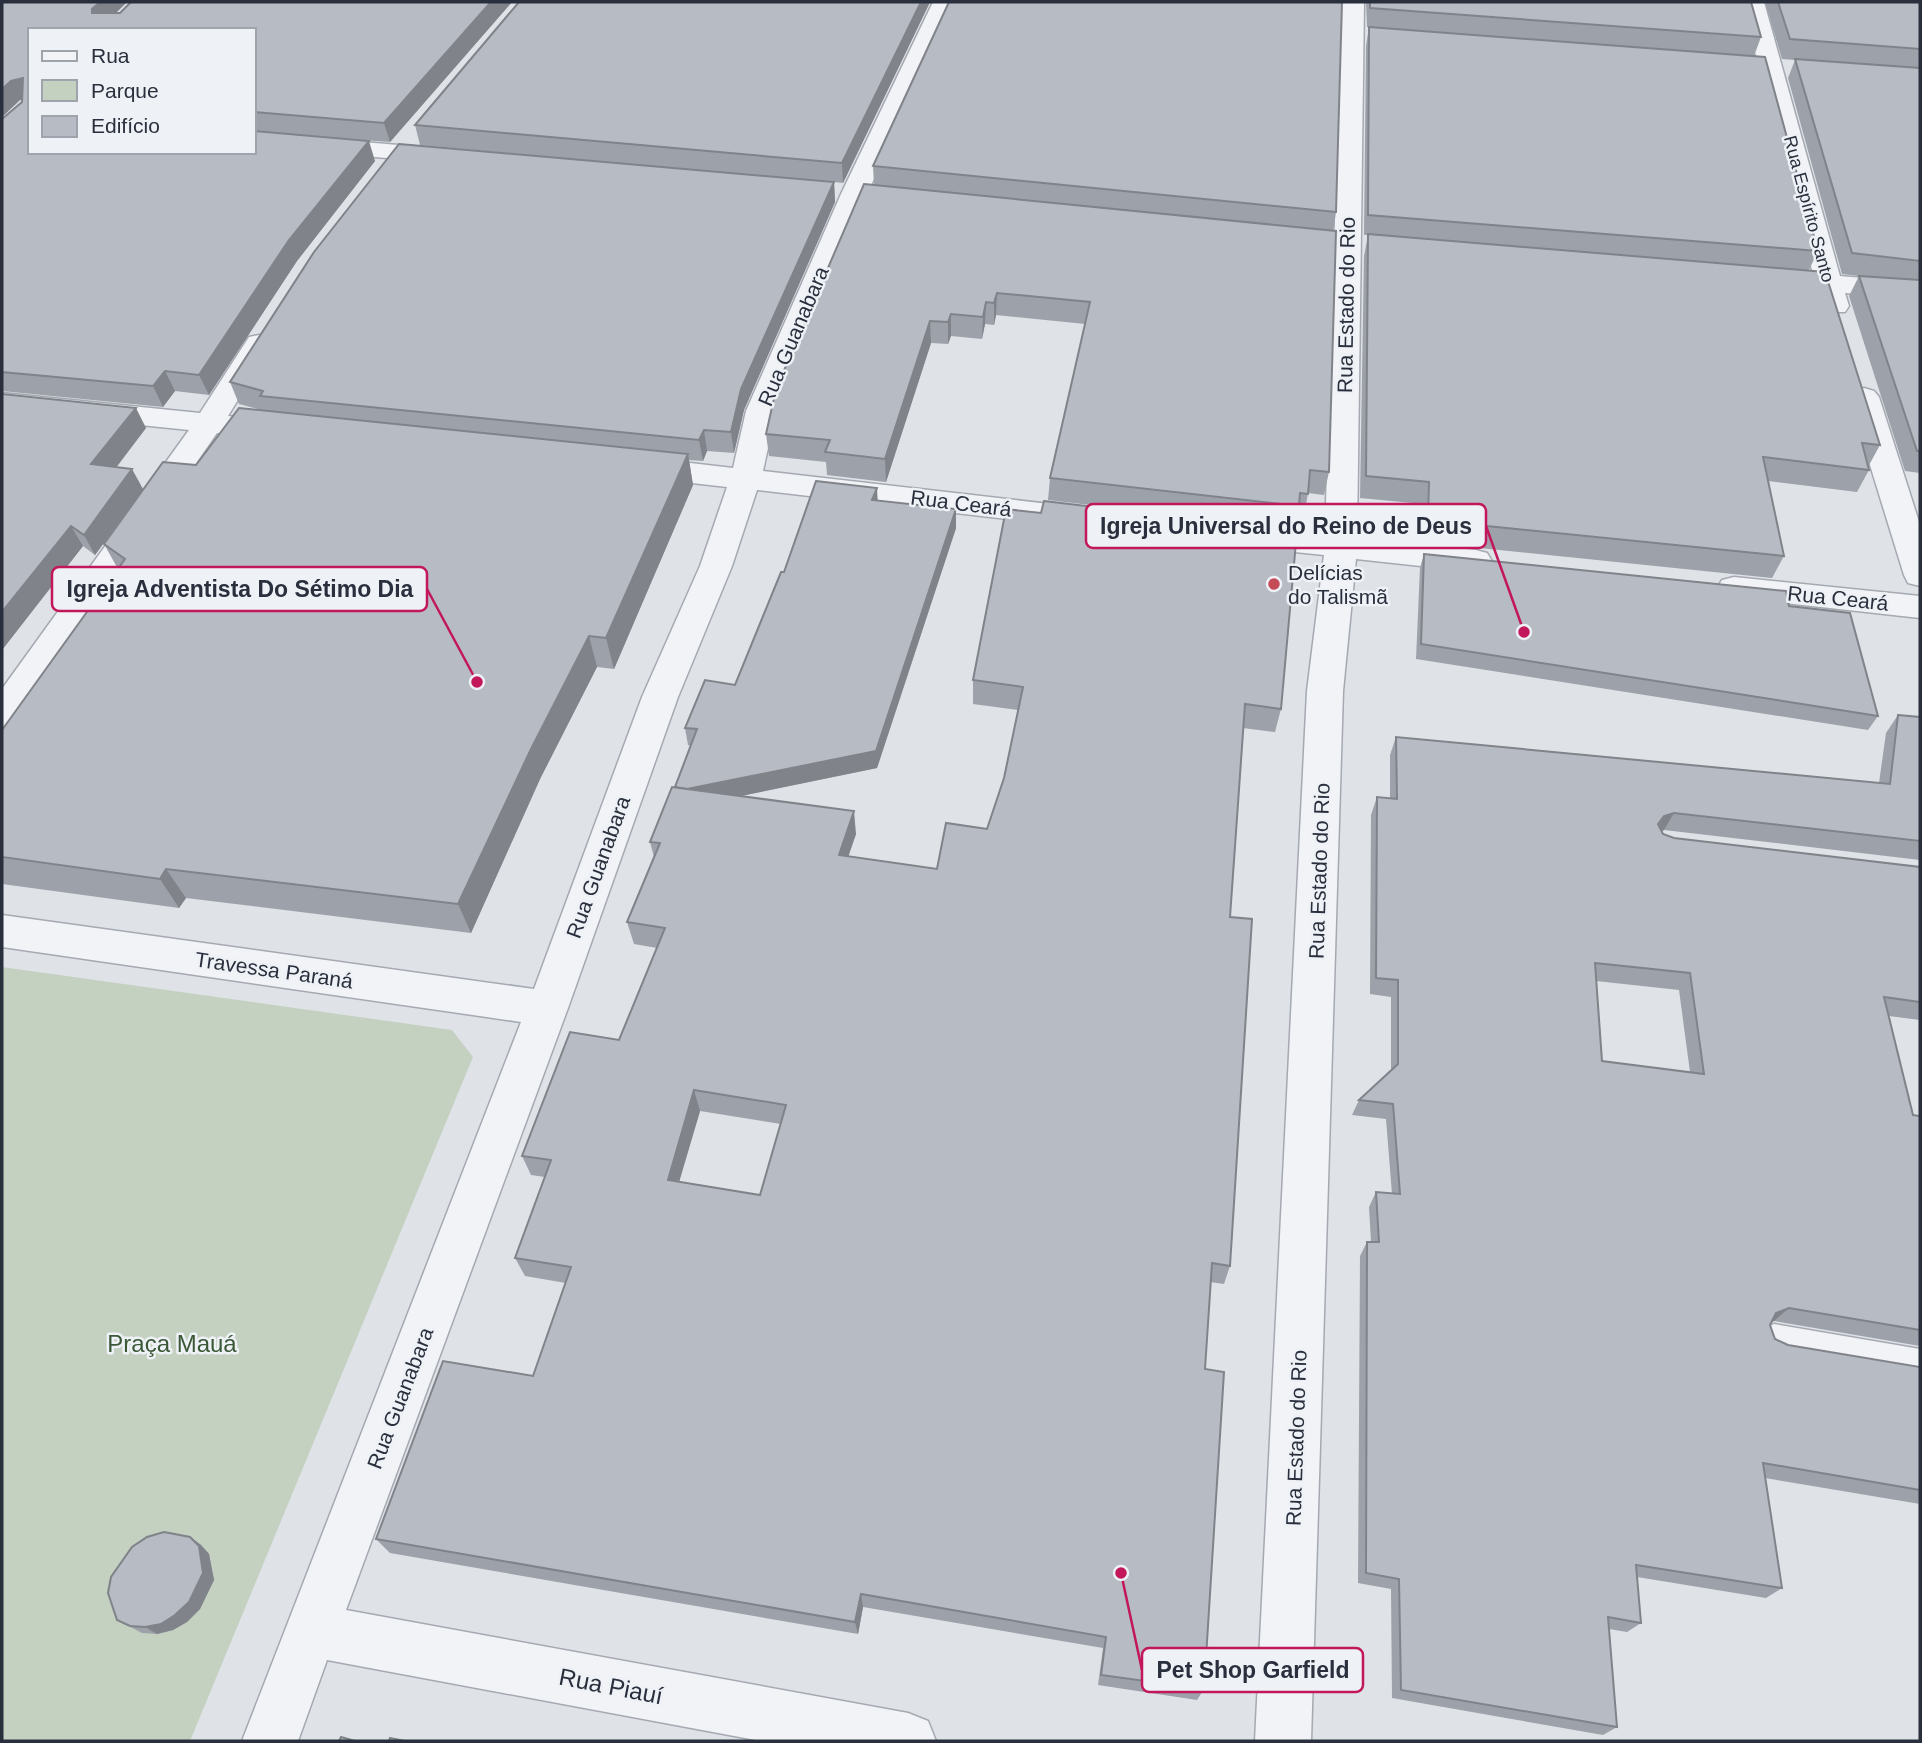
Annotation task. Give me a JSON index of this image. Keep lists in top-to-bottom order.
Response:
{
  "streets": {
    "street": [
      "Rua Espírito Santo",
      "Rua Estado do Rio",
      "Rua Guanabara",
      "Rua Ceará",
      "Travessa Paraná",
      "Rua Piauí"
    ]
  },
  "crossings": [
    ["Rua Guanabara", "Rua Ceará"],
    ["Rua Guanabara", "Travessa Paraná"],
    ["Rua Guanabara", "Rua Piauí"]
  ],
  "parks": ["Praça Mauá"],
  "places": [
    "Delícias do Talismã",
    "Igreja Universal do Reino de Deus",
    "Igreja Adventista Do Sétimo Dia",
    "Pet Shop Garfield"
  ],
  "legend": ["Rua", "Parque", "Edifício"]
}
